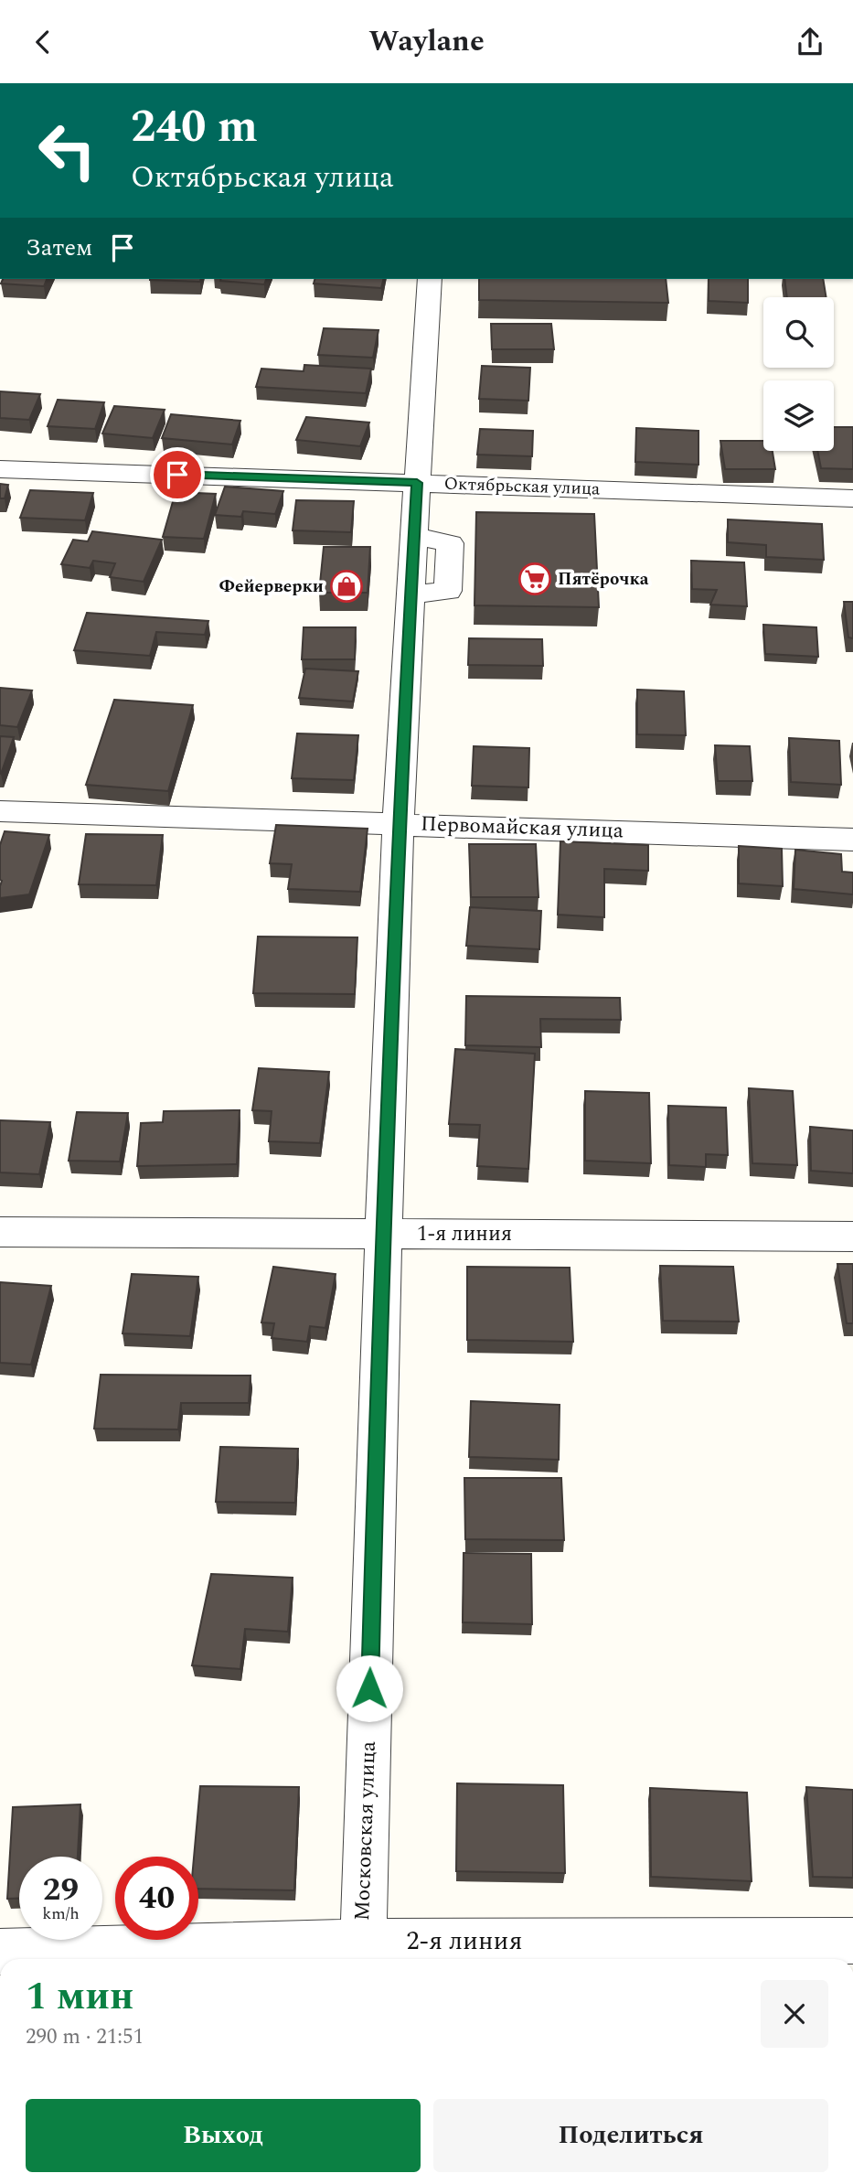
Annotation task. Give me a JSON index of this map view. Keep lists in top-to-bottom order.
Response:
{
  "streets": {
    "street": [
      "Октябрьская улица",
      "Первомайская улица",
      "1-я линия",
      "Московская улица",
      "2-я линия"
    ]
  },
  "crossings": [
    ["Октябрьская улица", "Московская улица"],
    ["Первомайская улица", "Московская улица"],
    ["1-я линия", "Московская улица"],
    ["Московская улица", "2-я линия"]
  ],
  "places": {
    "supermarket": ["Пятёрочка"],
    "shop": ["Фейерверки"]
  },
  "page": {
    "header": "Waylane",
    "turn": ["240 m", "Октябрьская улица"],
    "then": "Затем",
    "speed": "29 km/h",
    "limit": "40",
    "heading": ["1 мин", "290 m · 21:51"],
    "buttons": ["Выход", "Поделиться"]
  }
}
